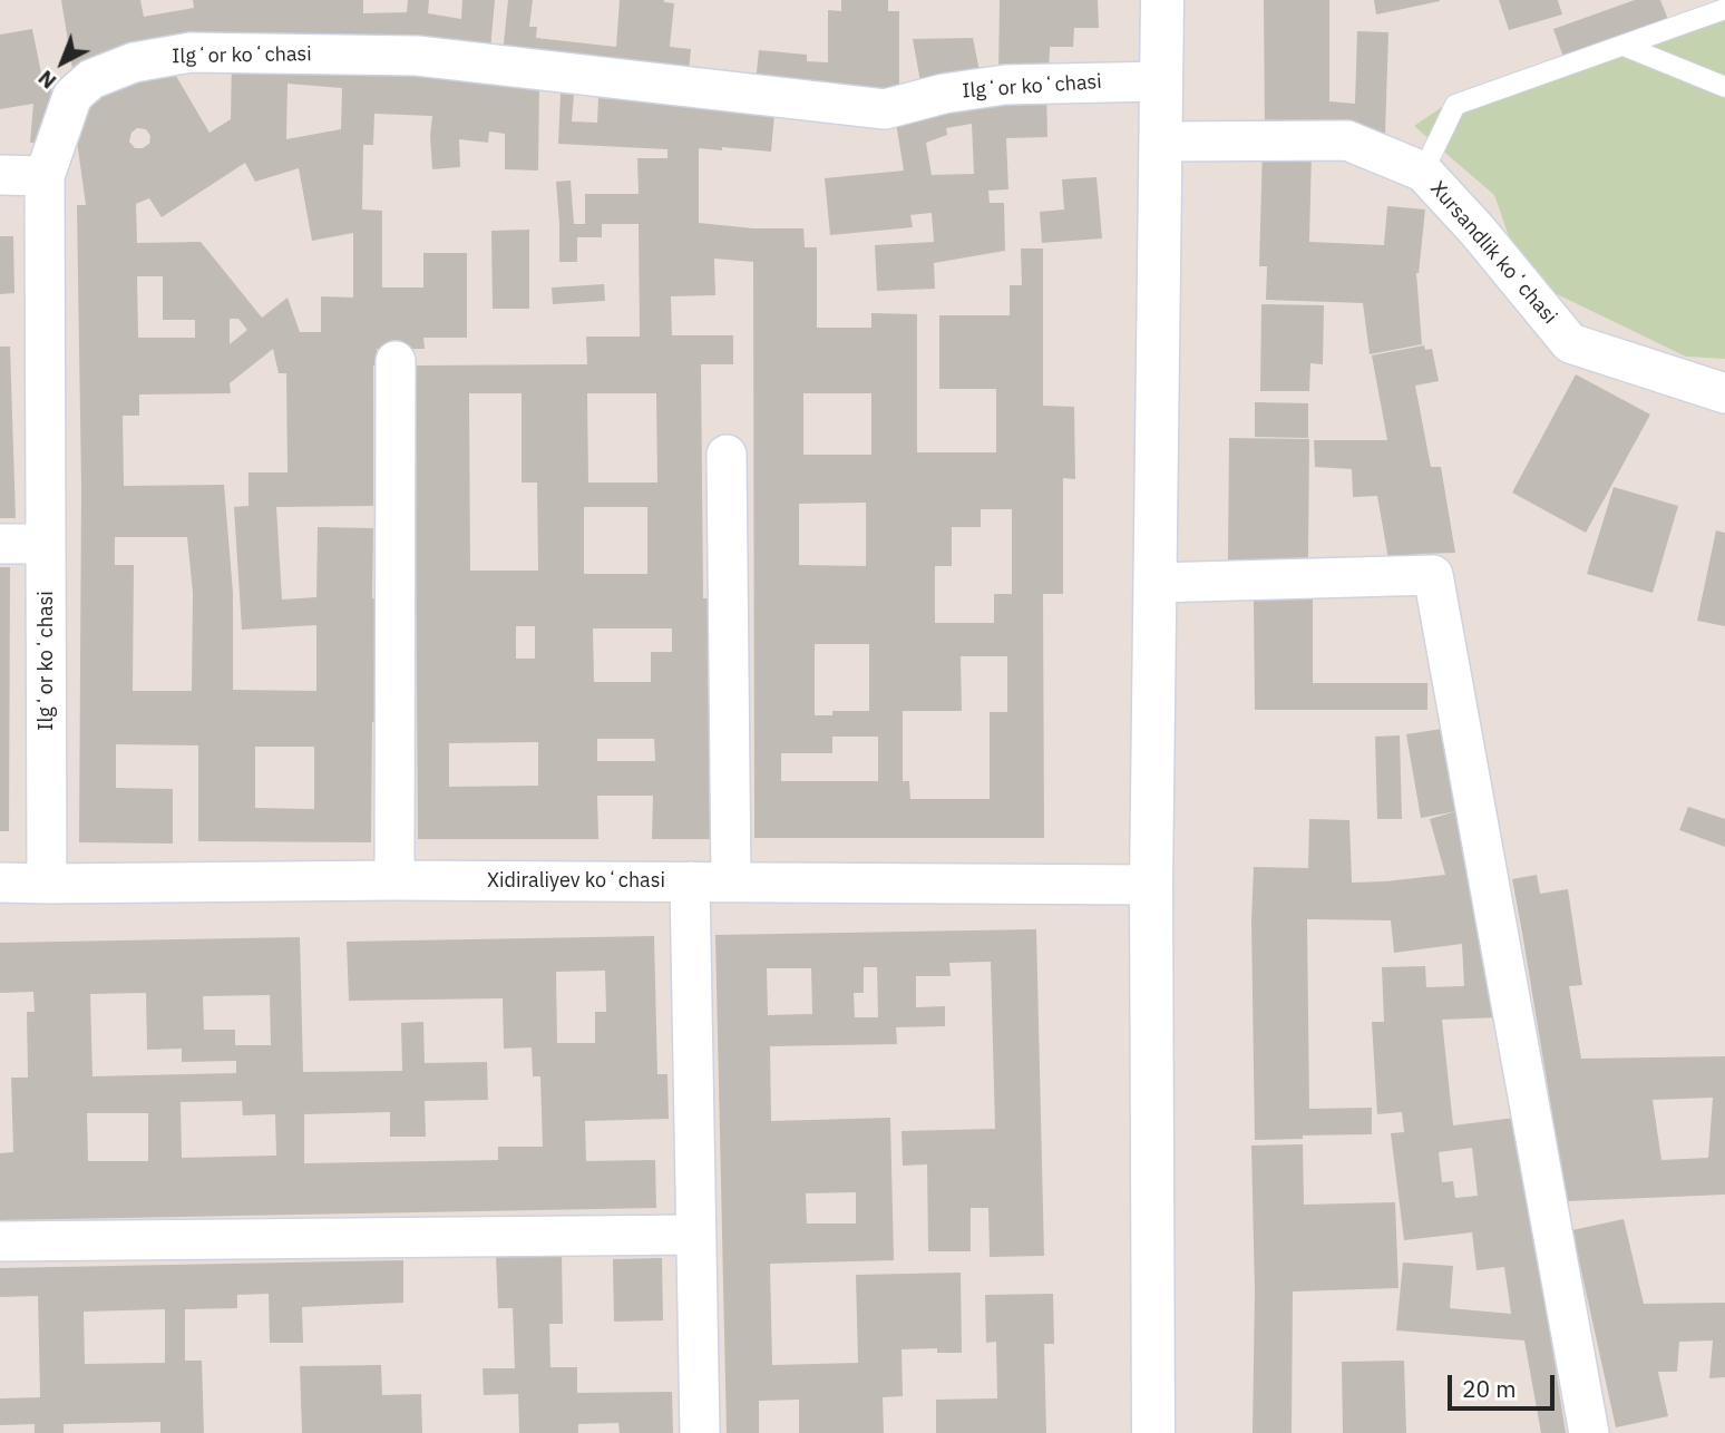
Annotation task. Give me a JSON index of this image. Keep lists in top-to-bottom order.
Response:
{
  "streets": {
    "street": ["Ilgʻor koʻchasi", "Xursandlik koʻchasi", "Xidiraliyev koʻchasi"]
  },
  "crossings": [
    ["Ilgʻor koʻchasi", "Xidiraliyev koʻchasi"]
  ],
  "scale_bar": "20 m",
  "north": "bottom left"
}
